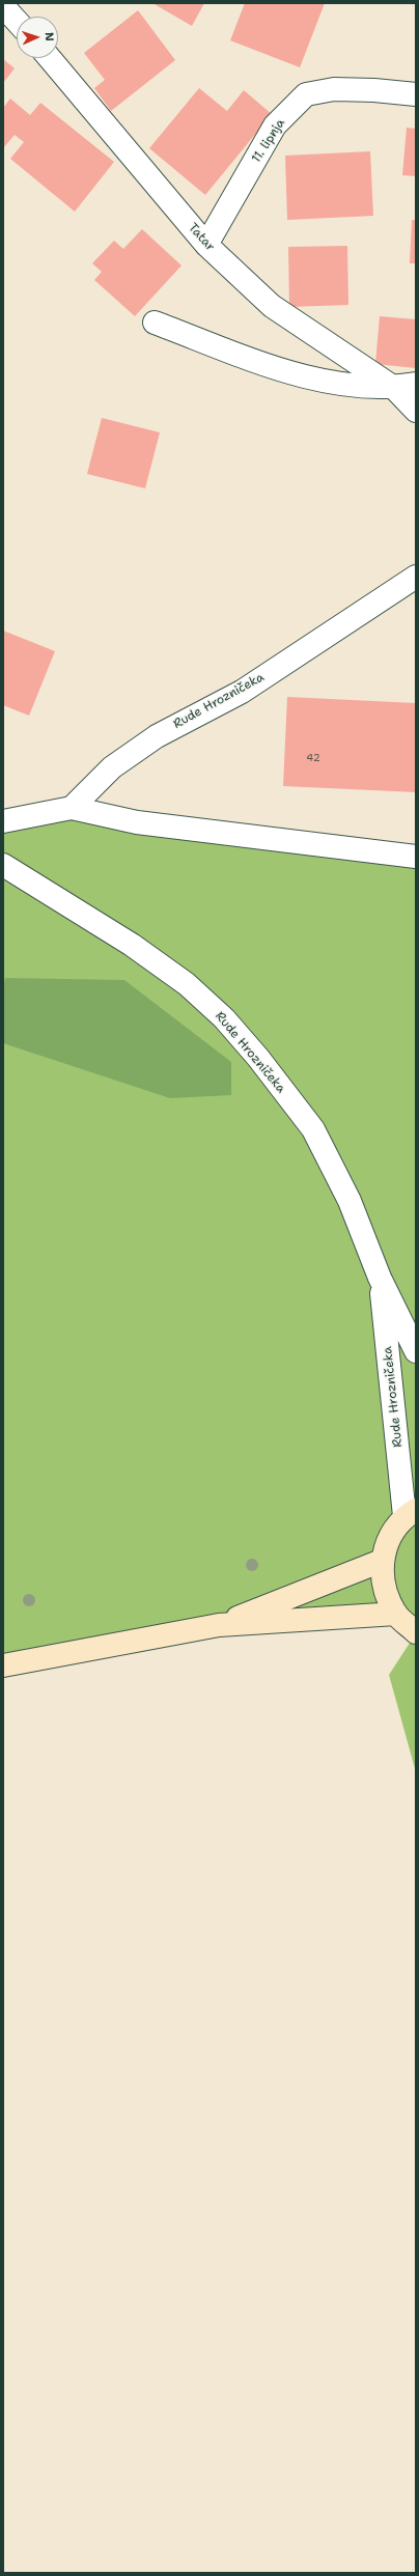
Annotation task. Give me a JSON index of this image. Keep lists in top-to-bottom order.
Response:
{
  "streets": {
    "street": ["11. lipnja", "Tatar", "Rude Hrozničeka"]
  },
  "crossings": [
    ["11. lipnja", "Tatar"]
  ],
  "house_numbers": ["42"],
  "north": "right"
}
